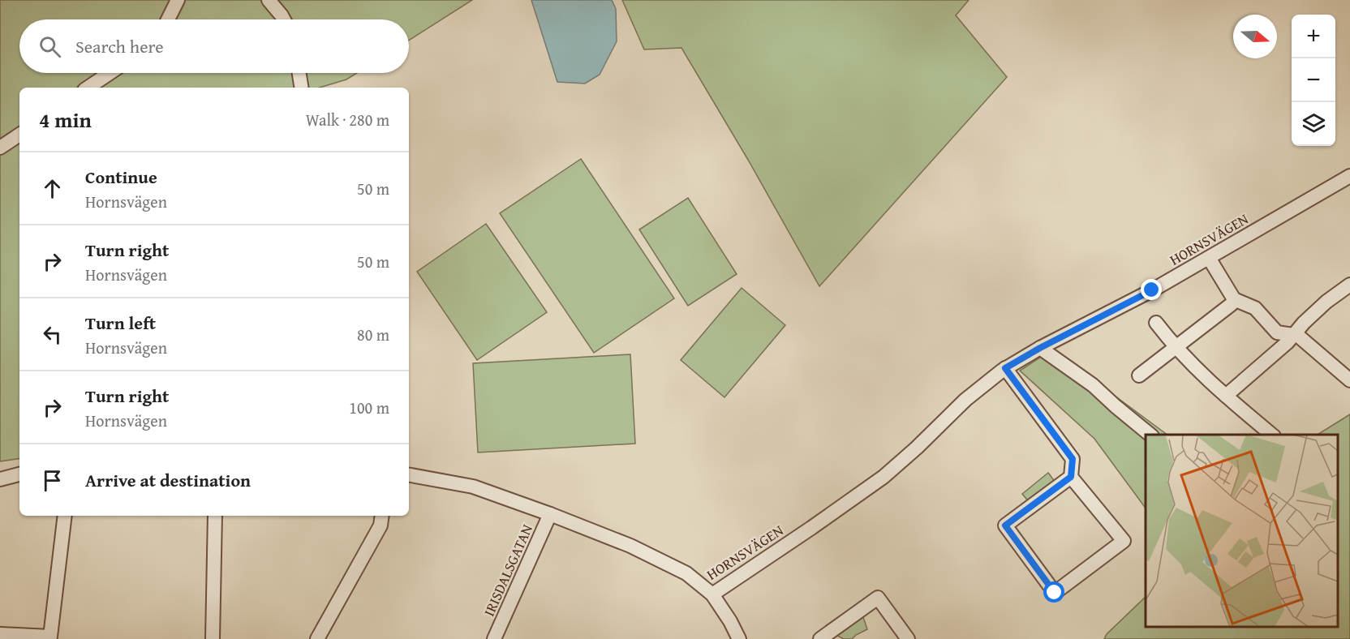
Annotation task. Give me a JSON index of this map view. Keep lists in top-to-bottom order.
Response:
{
  "streets": {
    "street": ["HORNSVÄGEN", "IRISDALSGATAN"]
  },
  "crossings": [
    ["HORNSVÄGEN", "IRISDALSGATAN"]
  ],
  "north": "right",
  "page": {
    "map_buttons": ["+", "−"],
    "search": "Search here",
    "heading": ["4 min", "Walk · 280 m"],
    "list": [
      ["Continue", "Hornsvägen", "50 m"],
      ["Turn right", "Hornsvägen", "50 m"],
      ["Turn left", "Hornsvägen", "80 m"],
      ["Turn right", "Hornsvägen", "100 m"],
      "Arrive at destination"
    ]
  }
}
